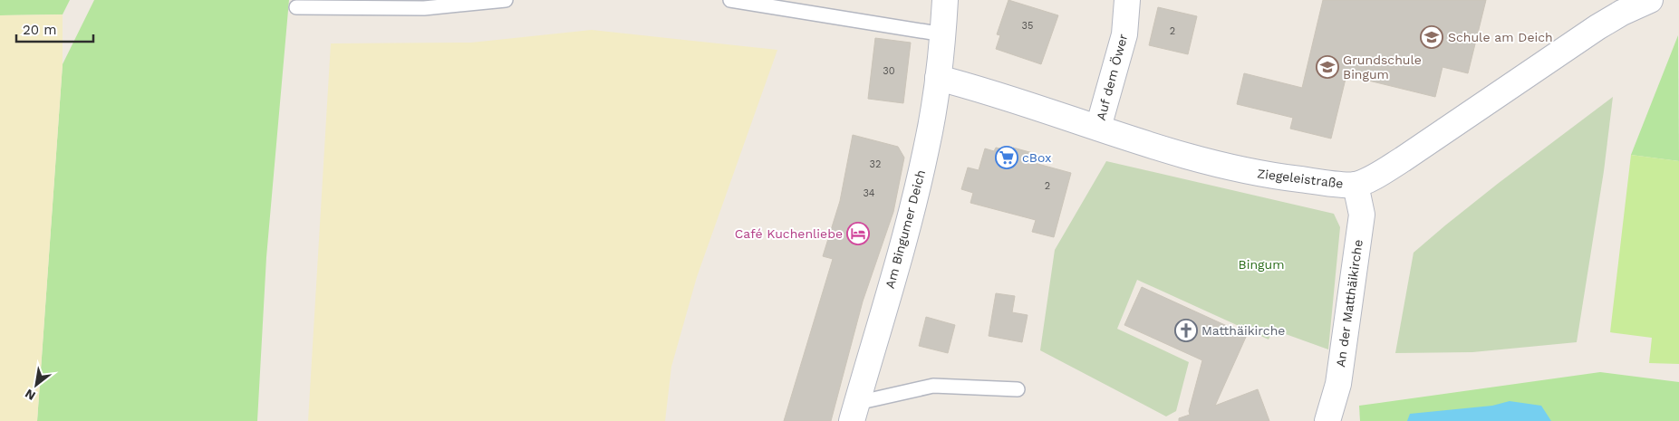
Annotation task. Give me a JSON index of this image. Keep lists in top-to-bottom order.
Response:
{
  "streets": {
    "street": [
      "Auf dem Öwer",
      "Ziegeleistraße",
      "Am Bingumer Deich",
      "An der Matthäikirche"
    ]
  },
  "crossings": [
    ["Auf dem Öwer", "Ziegeleistraße"],
    ["Ziegeleistraße", "Am Bingumer Deich"],
    ["Ziegeleistraße", "An der Matthäikirche"]
  ],
  "parks": ["Bingum"],
  "places": {
    "school or university": ["Schule am Deich", "Grundschule Bingum"],
    "supermarket": ["cBox"],
    "hotel": ["Café Kuchenliebe"],
    "church": ["Matthäikirche"]
  },
  "house_numbers": [
    "35",
    "2",
    "30",
    "32",
    "2",
    "34"
  ],
  "scale_bar": "20 m",
  "north": "bottom left"
}
